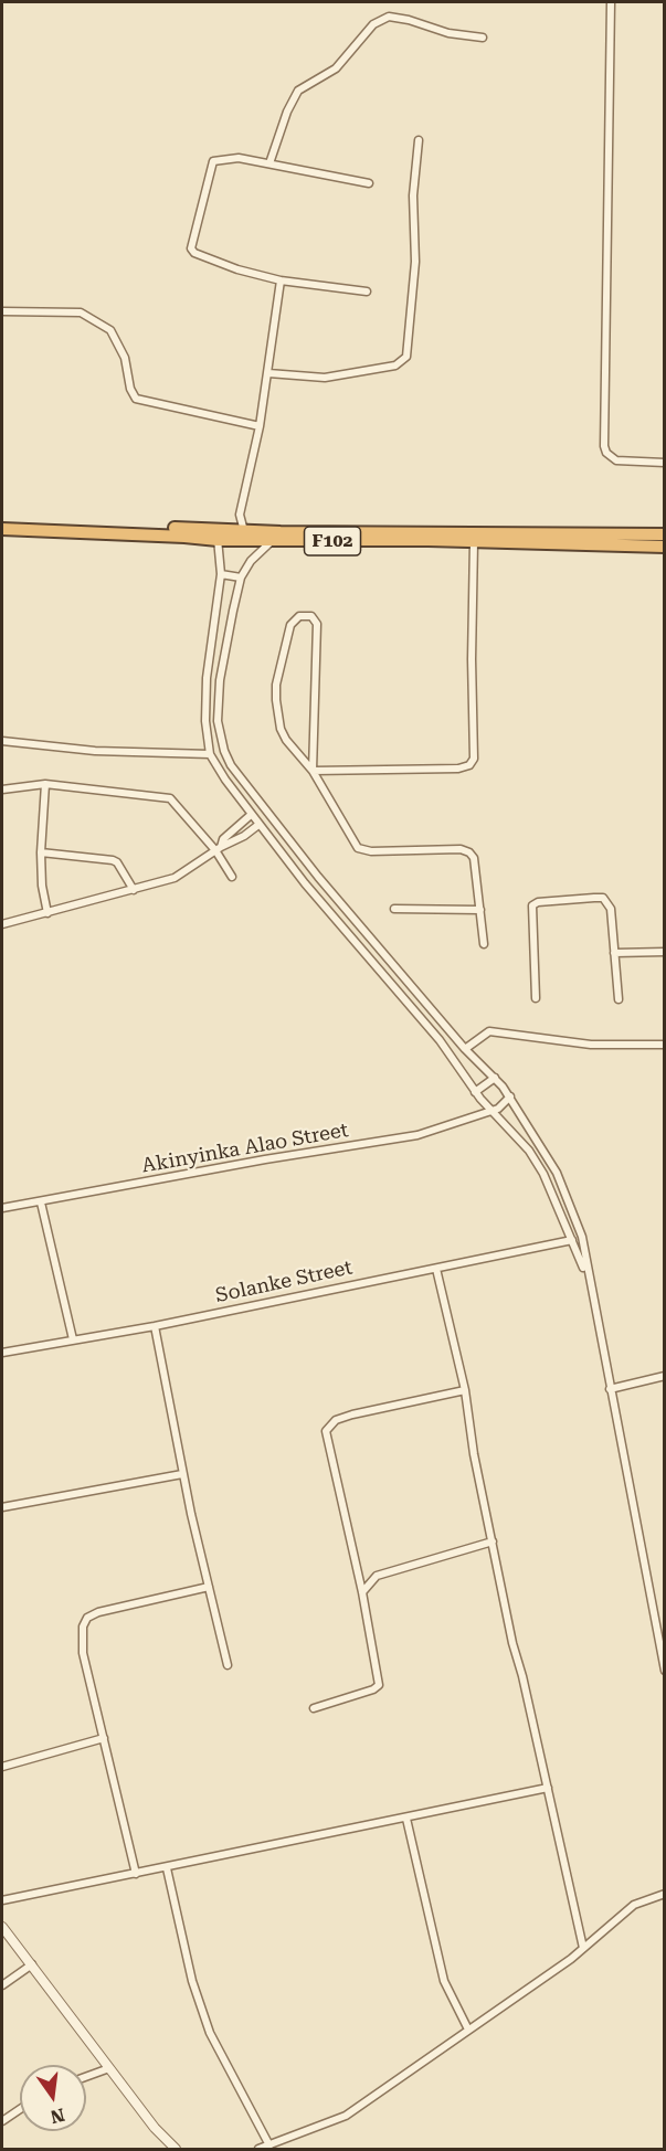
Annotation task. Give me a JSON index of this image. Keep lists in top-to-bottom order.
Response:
{
  "streets": {
    "highway": ["F102"],
    "street": ["Akinyinka Alao Street", "Solanke Street"]
  },
  "north": "bottom"
}
